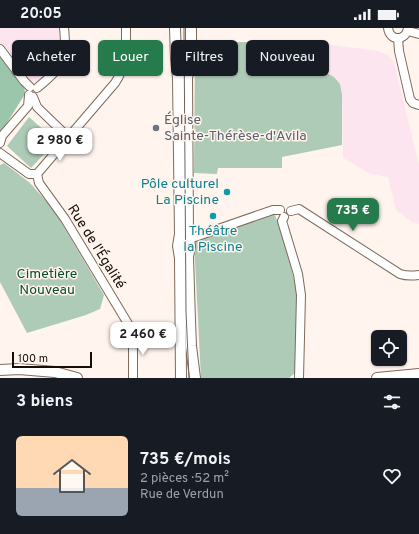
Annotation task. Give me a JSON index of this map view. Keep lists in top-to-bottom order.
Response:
{
  "streets": {
    "street": ["Rue de l'Égalité"]
  },
  "parks": ["Cimetière Nouveau"],
  "places": ["Église Sainte-Thérèse-d'Avila", "Pôle culturel La Piscine", "Théâtre la Piscine"],
  "scale_bar": "100 m",
  "page": {
    "status": "20:05",
    "chip": [
      "Acheter",
      "Louer",
      "Filtres",
      "Nouveau"
    ],
    "price": ["2 980 €", "735 €", "2 460 €"],
    "scale": "100 m",
    "heading": "3 biens",
    "list": [
      {
        "name": "735 €/mois",
        "note": "2 pièces · 52 m² · Rue de Verdun"
      }
    ]
  }
}
